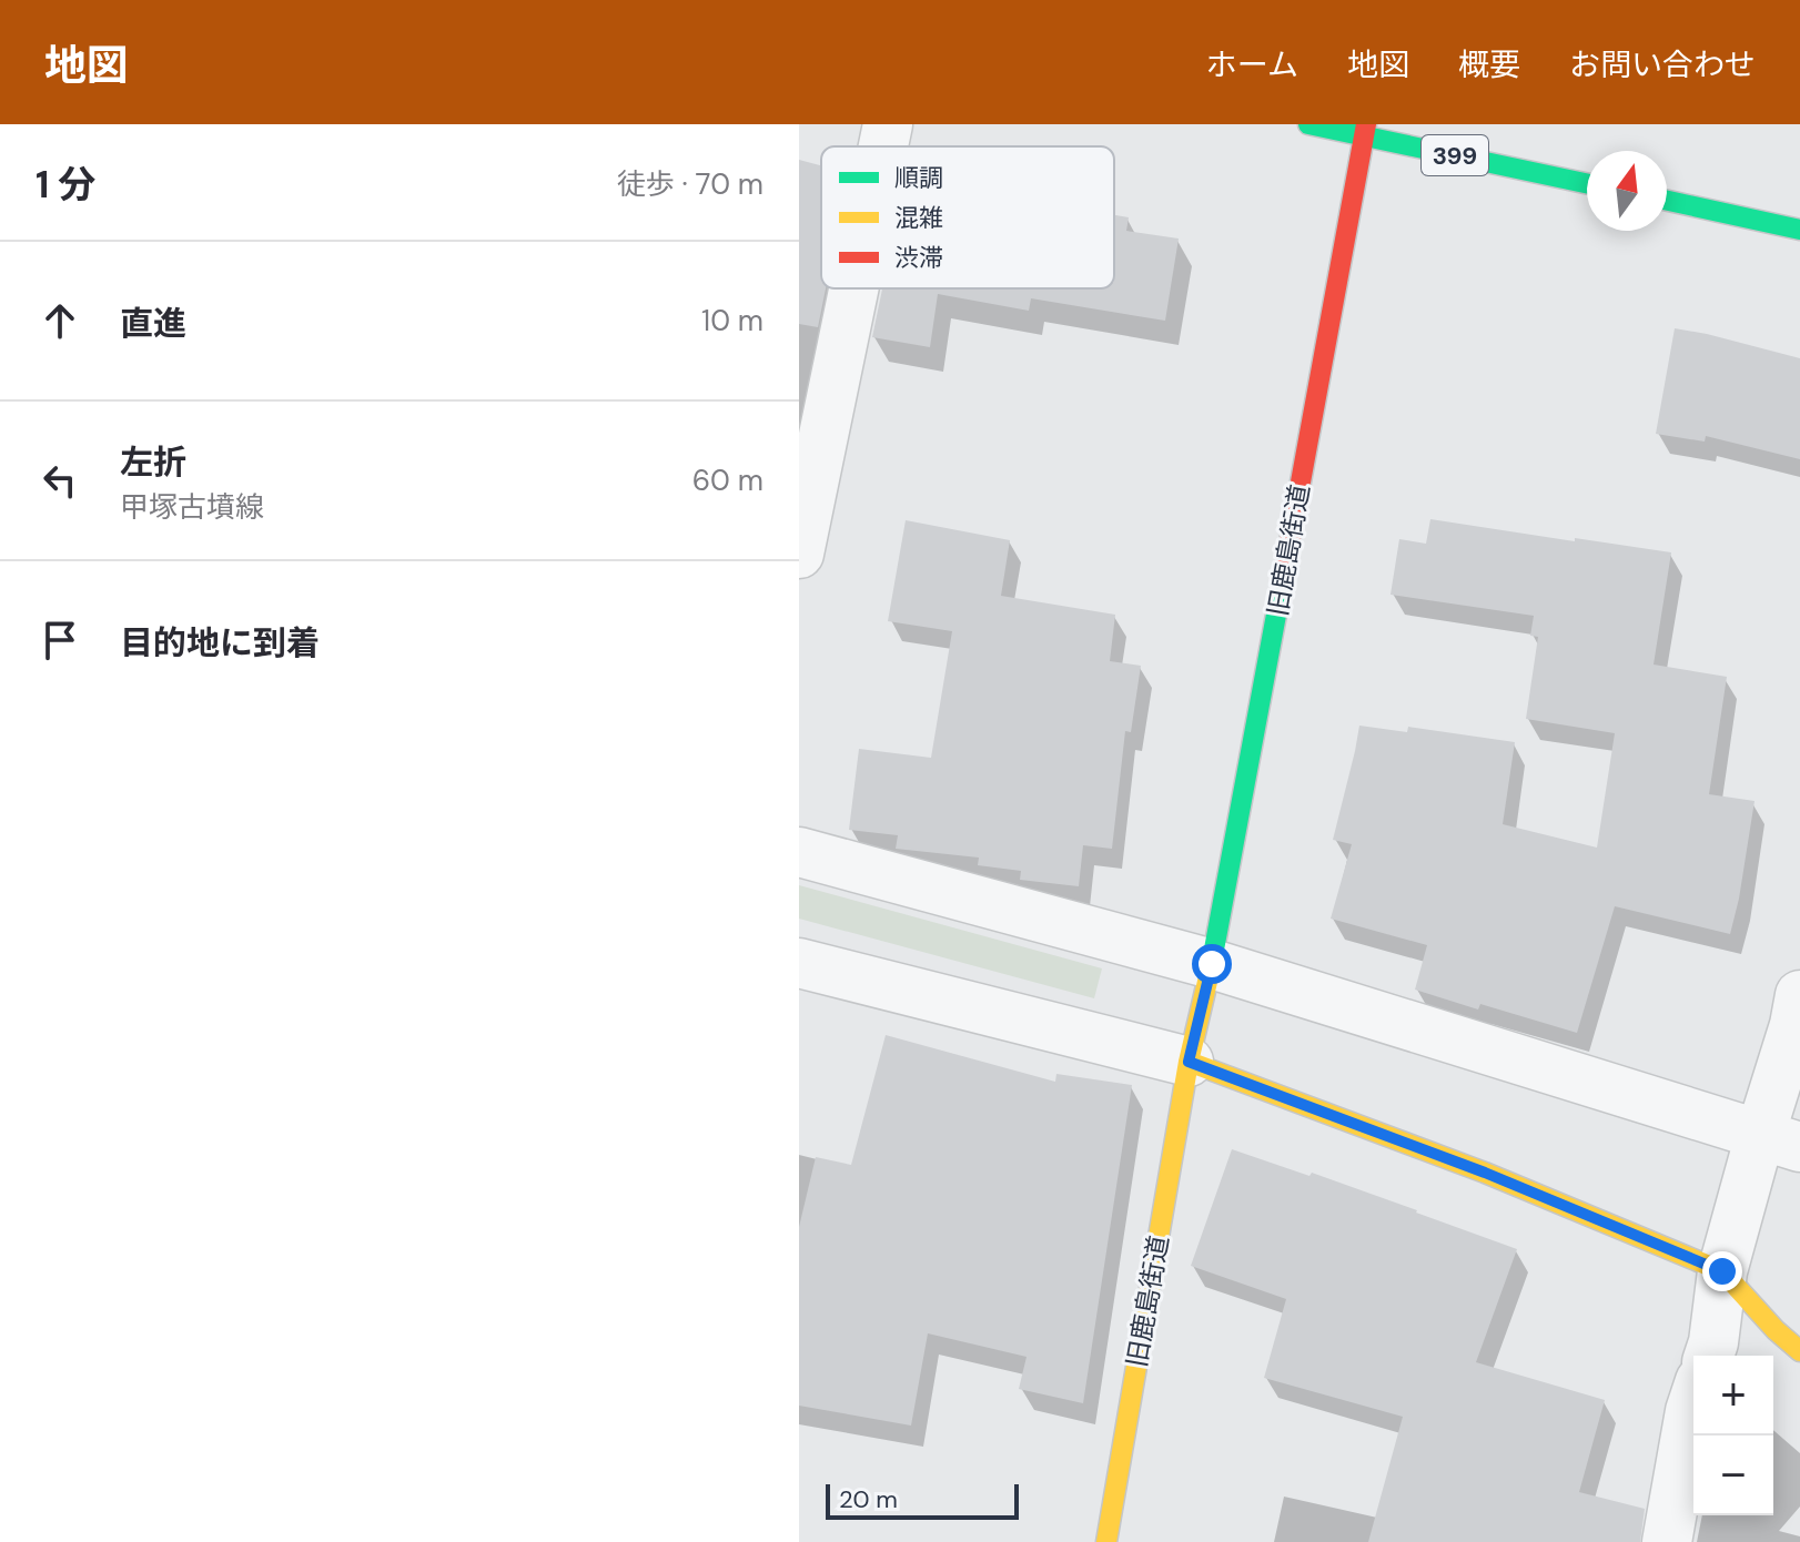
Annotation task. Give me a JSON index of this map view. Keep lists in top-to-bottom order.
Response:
{
  "streets": {
    "main road": ["399", "旧鹿島街道"]
  },
  "crossings": [
    ["399", "旧鹿島街道"]
  ],
  "legend": ["順調", "混雑", "渋滞"],
  "scale_bar": "20 m",
  "north": "top",
  "page": {
    "header": "地図",
    "nav": [
      "ホーム",
      "地図",
      "概要",
      "お問い合わせ"
    ],
    "heading": ["1 分", "徒歩 · 70 m"],
    "list": [
      ["直進", "10 m"],
      ["左折", "甲塚古墳線", "60 m"],
      "目的地に到着"
    ],
    "map_buttons": ["+", "−"],
    "scale": "20 m"
  }
}
